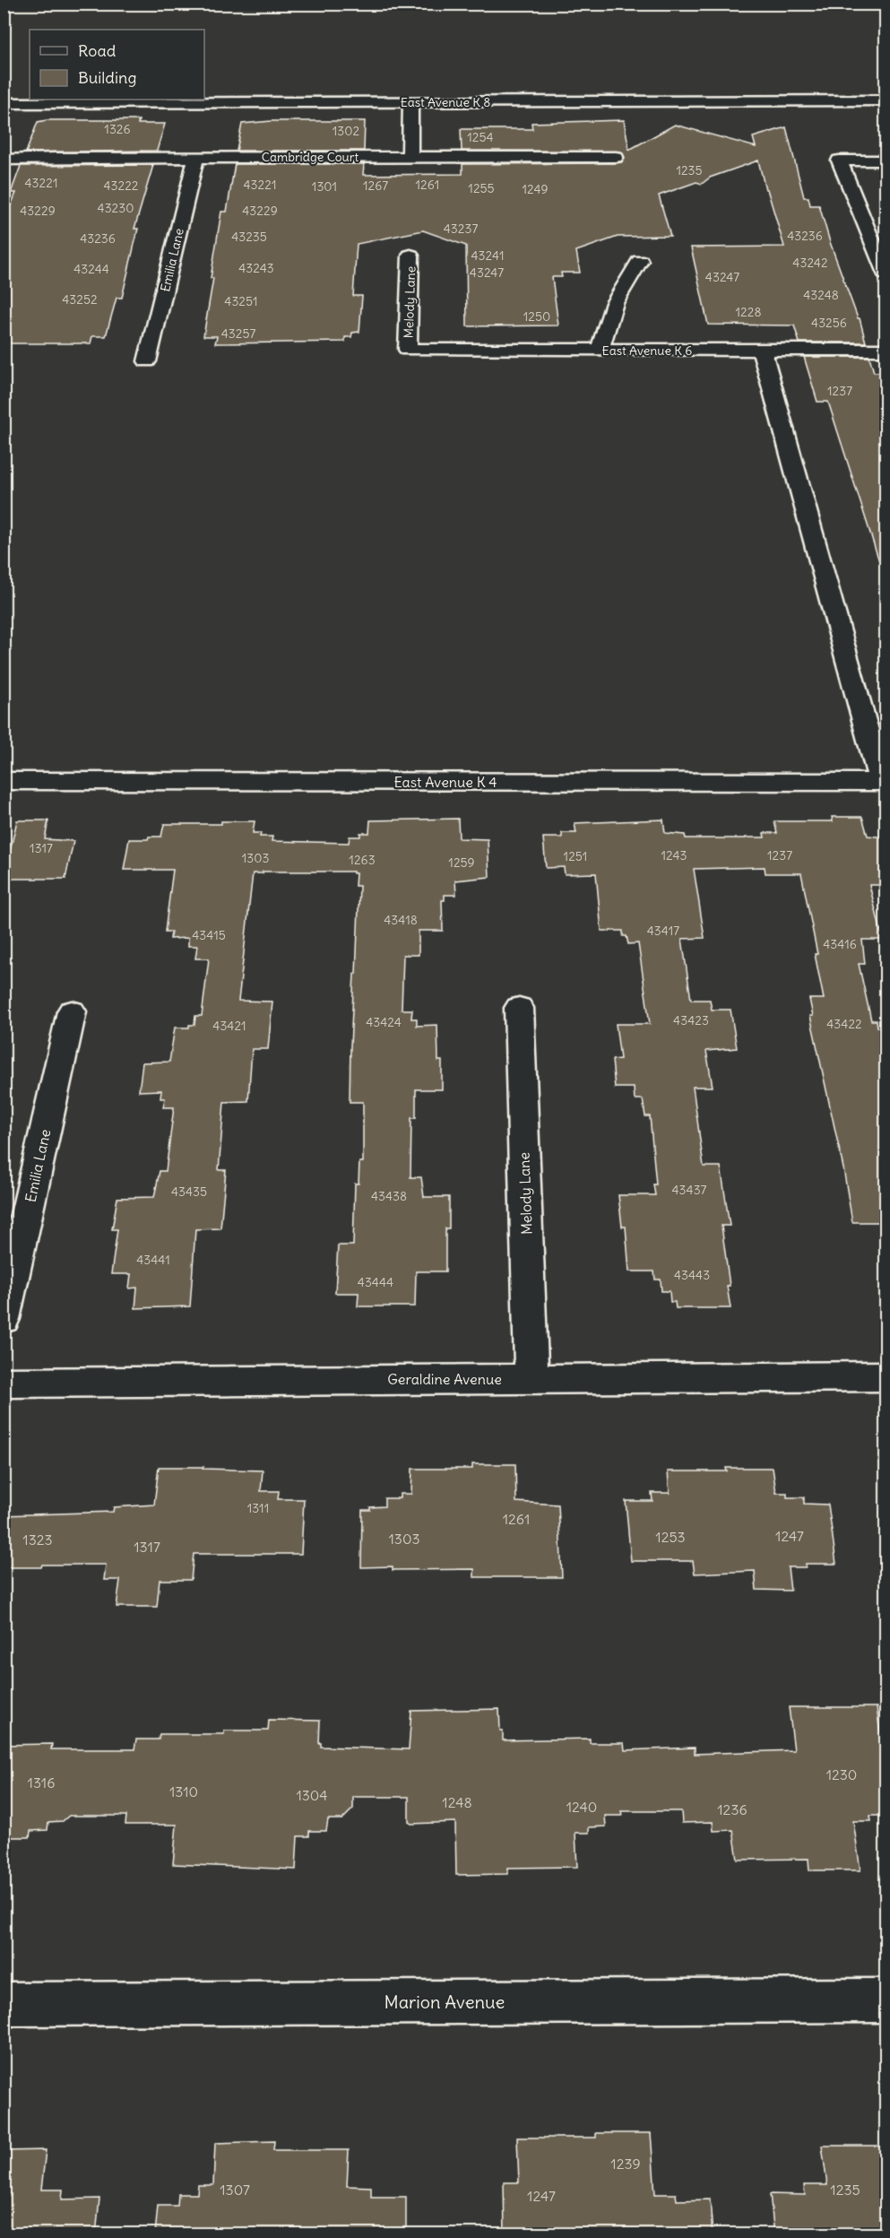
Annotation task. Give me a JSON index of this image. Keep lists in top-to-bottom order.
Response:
{
  "streets": {
    "street": [
      "East Avenue K 8",
      "Cambridge Court",
      "Emilia Lane",
      "Melody Lane",
      "East Avenue K 6",
      "East Avenue K 4",
      "Geraldine Avenue",
      "Marion Avenue"
    ]
  },
  "crossings": [
    ["Cambridge Court", "Emilia Lane"],
    ["Melody Lane", "East Avenue K 6"],
    ["Melody Lane", "Geraldine Avenue"]
  ],
  "house_numbers": [
    "1326",
    "1302",
    "1254",
    "1235",
    "43221",
    "43221",
    "1261",
    "43222",
    "1267",
    "1301",
    "1255",
    "1249",
    "43230",
    "43229",
    "43229",
    "43237",
    "43236",
    "43235",
    "43236",
    "43241",
    "43242",
    "43243",
    "43244",
    "43247",
    "43247",
    "43248",
    "43252",
    "43251",
    "1228",
    "1250",
    "43256",
    "43257",
    "1237",
    "1317",
    "1243",
    "1237",
    "1251",
    "1303",
    "1263",
    "1259",
    "43418",
    "43417",
    "43415",
    "43416",
    "43423",
    "43424",
    "43422",
    "43421",
    "43437",
    "43435",
    "43438",
    "43441",
    "43443",
    "43444",
    "1311",
    "1261",
    "1247",
    "1253",
    "1303",
    "1323",
    "1317",
    "1230",
    "1316",
    "1310",
    "1304",
    "1248",
    "1240",
    "1236",
    "1239",
    "1307",
    "1235",
    "1247"
  ],
  "legend": ["Road", "Building"]
}
